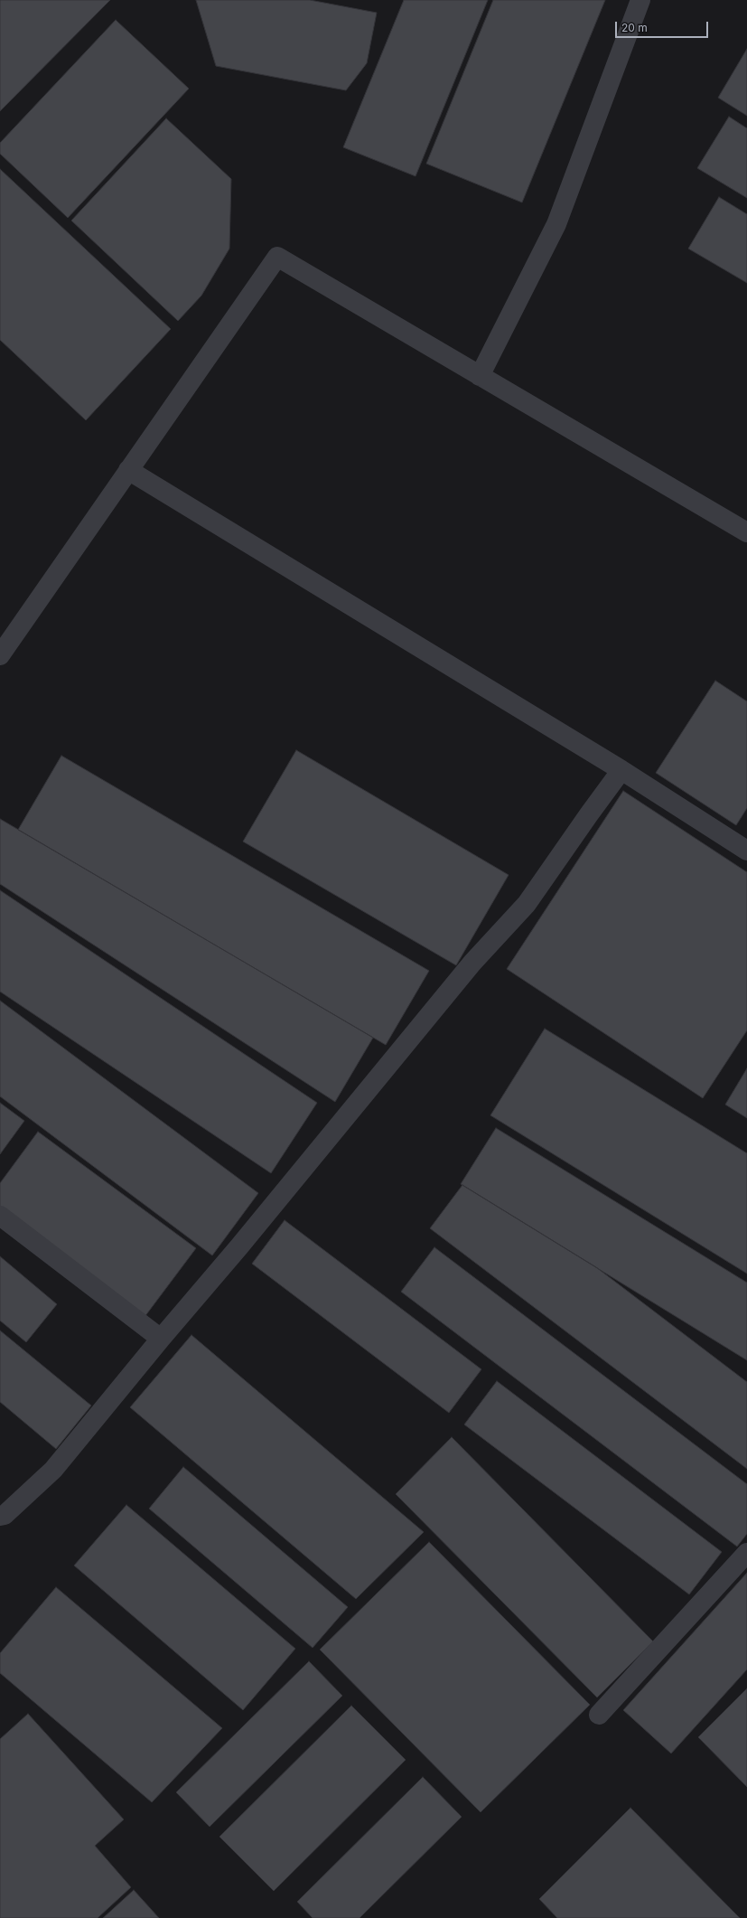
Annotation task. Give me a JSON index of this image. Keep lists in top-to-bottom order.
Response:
{
  "scale_bar": "20 m"
}
